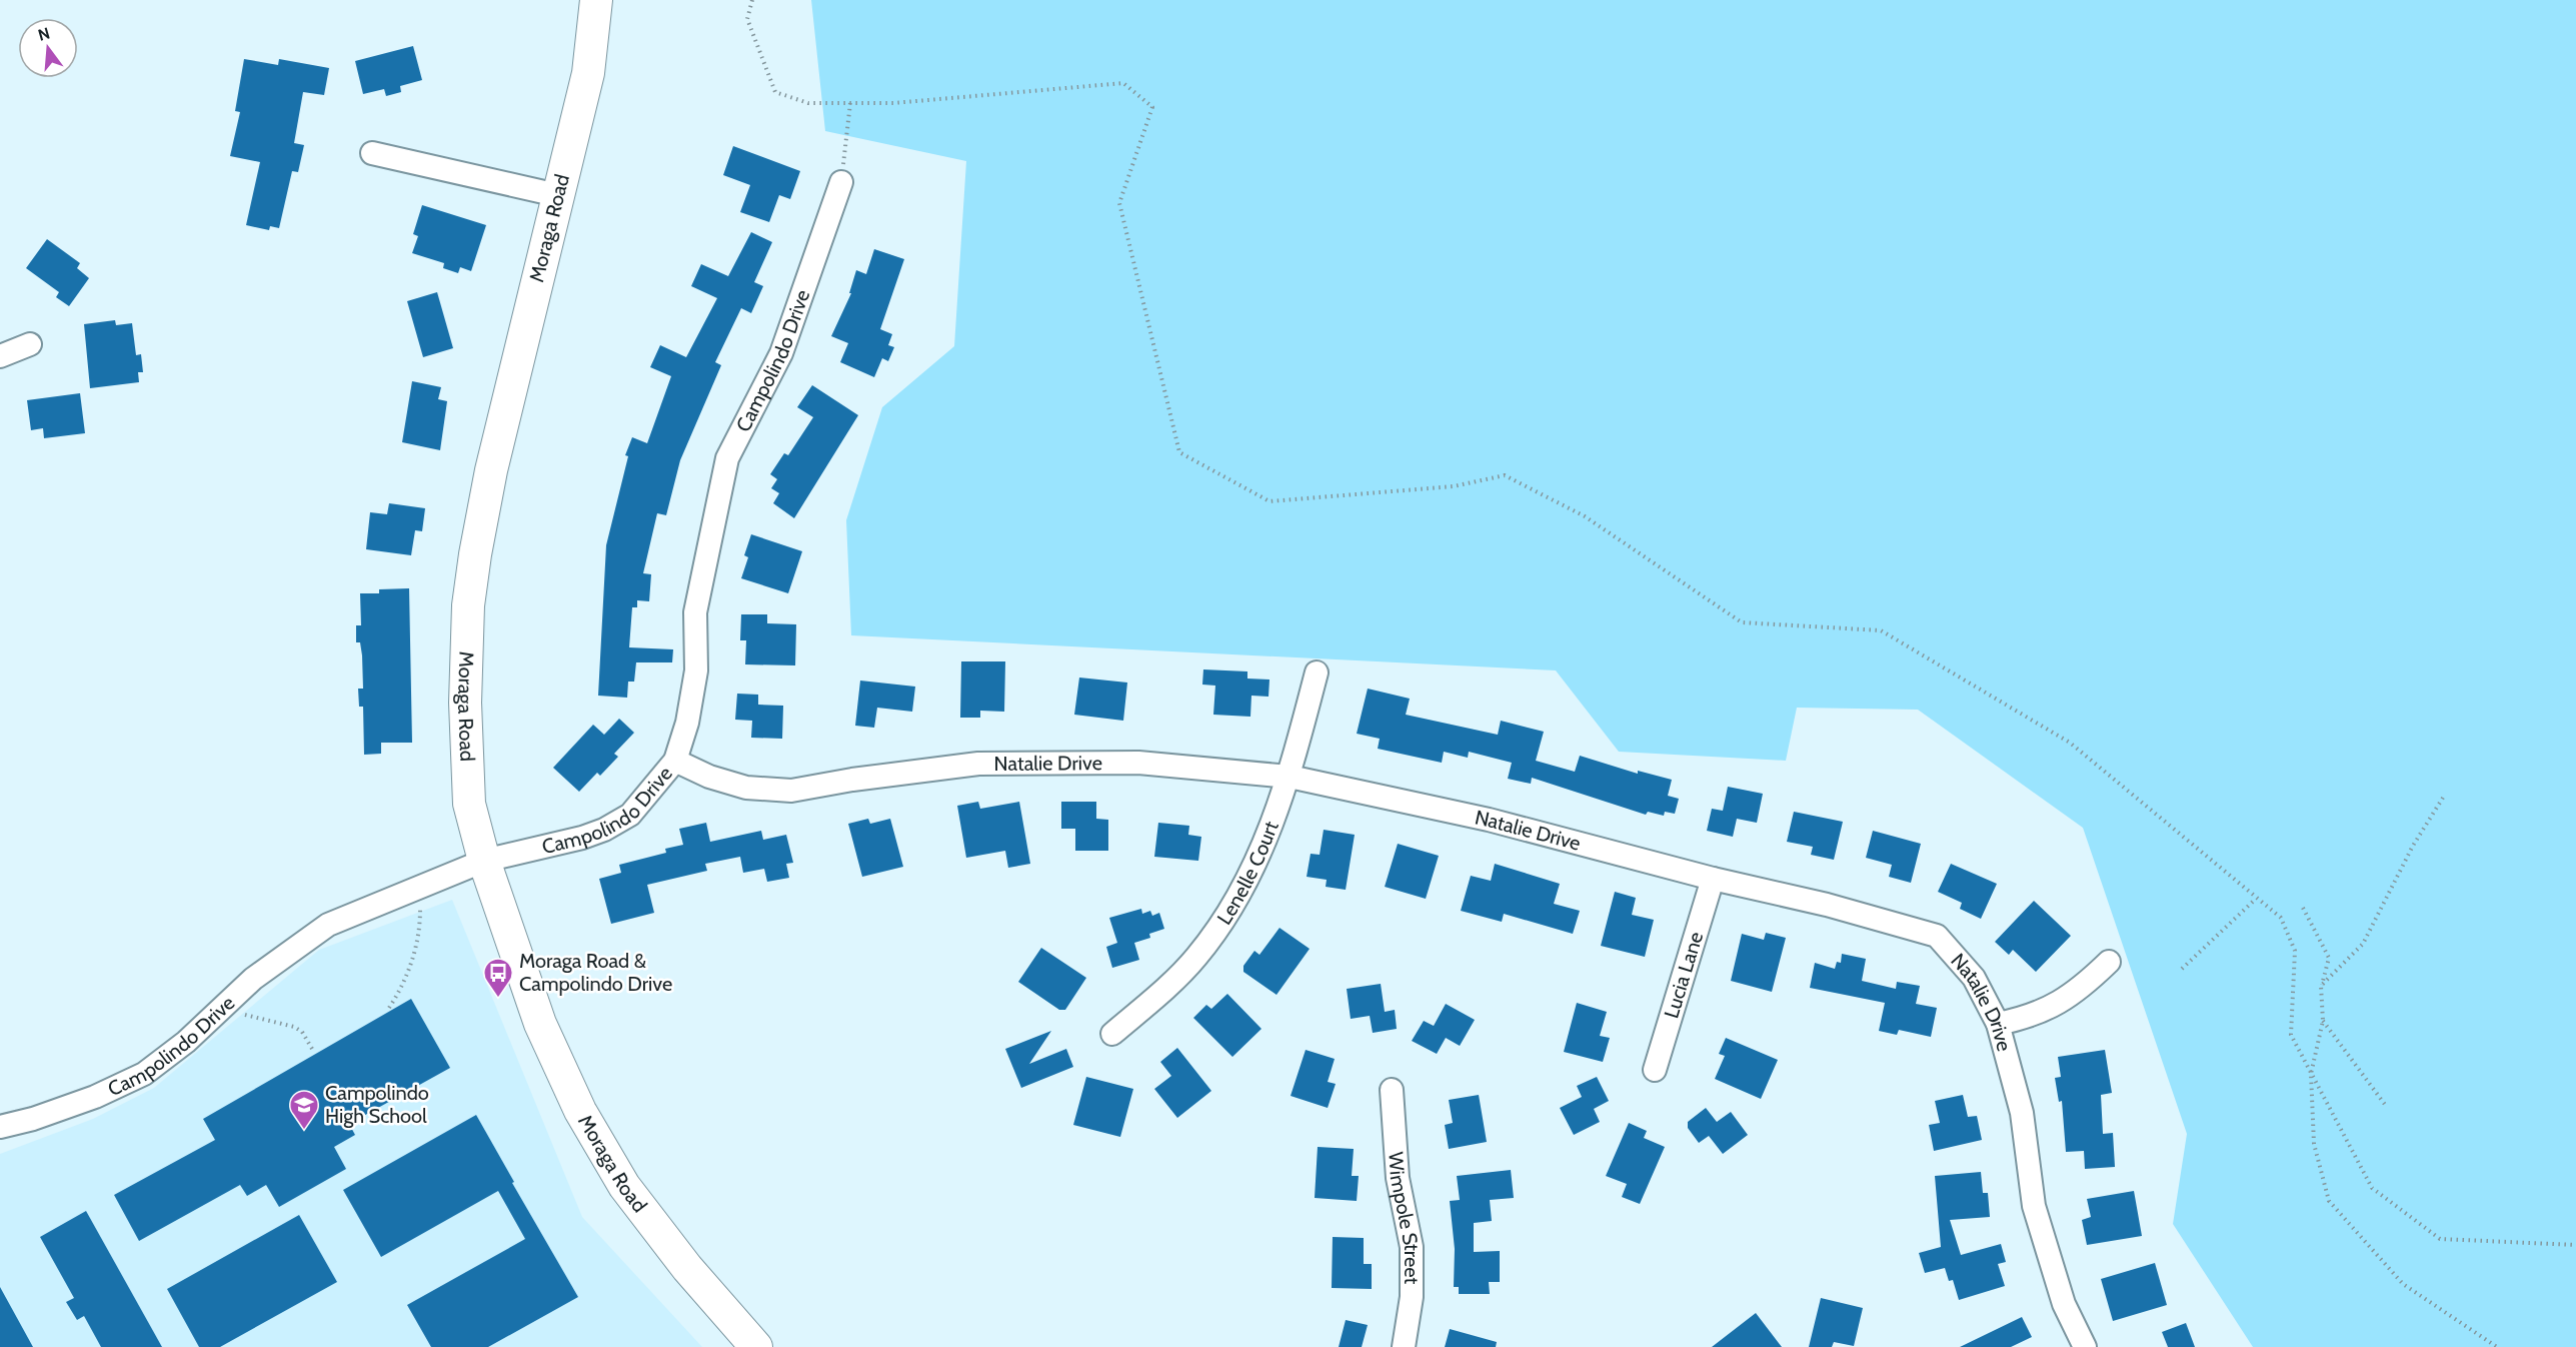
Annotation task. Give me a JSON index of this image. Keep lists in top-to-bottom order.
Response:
{
  "streets": {
    "main road": ["Moraga Road"],
    "street": [
      "Campolindo Drive",
      "Natalie Drive",
      "Lenelle Court",
      "Lucia Lane",
      "Wimpole Street"
    ]
  },
  "crossings": [
    ["Moraga Road", "Campolindo Drive"],
    ["Campolindo Drive", "Natalie Drive"],
    ["Natalie Drive", "Lenelle Court"],
    ["Natalie Drive", "Lucia Lane"]
  ],
  "places": {
    "bus stop": ["Moraga Road & Campolindo Drive"],
    "school or university": ["Campolindo High School"]
  },
  "north": "top"
}
